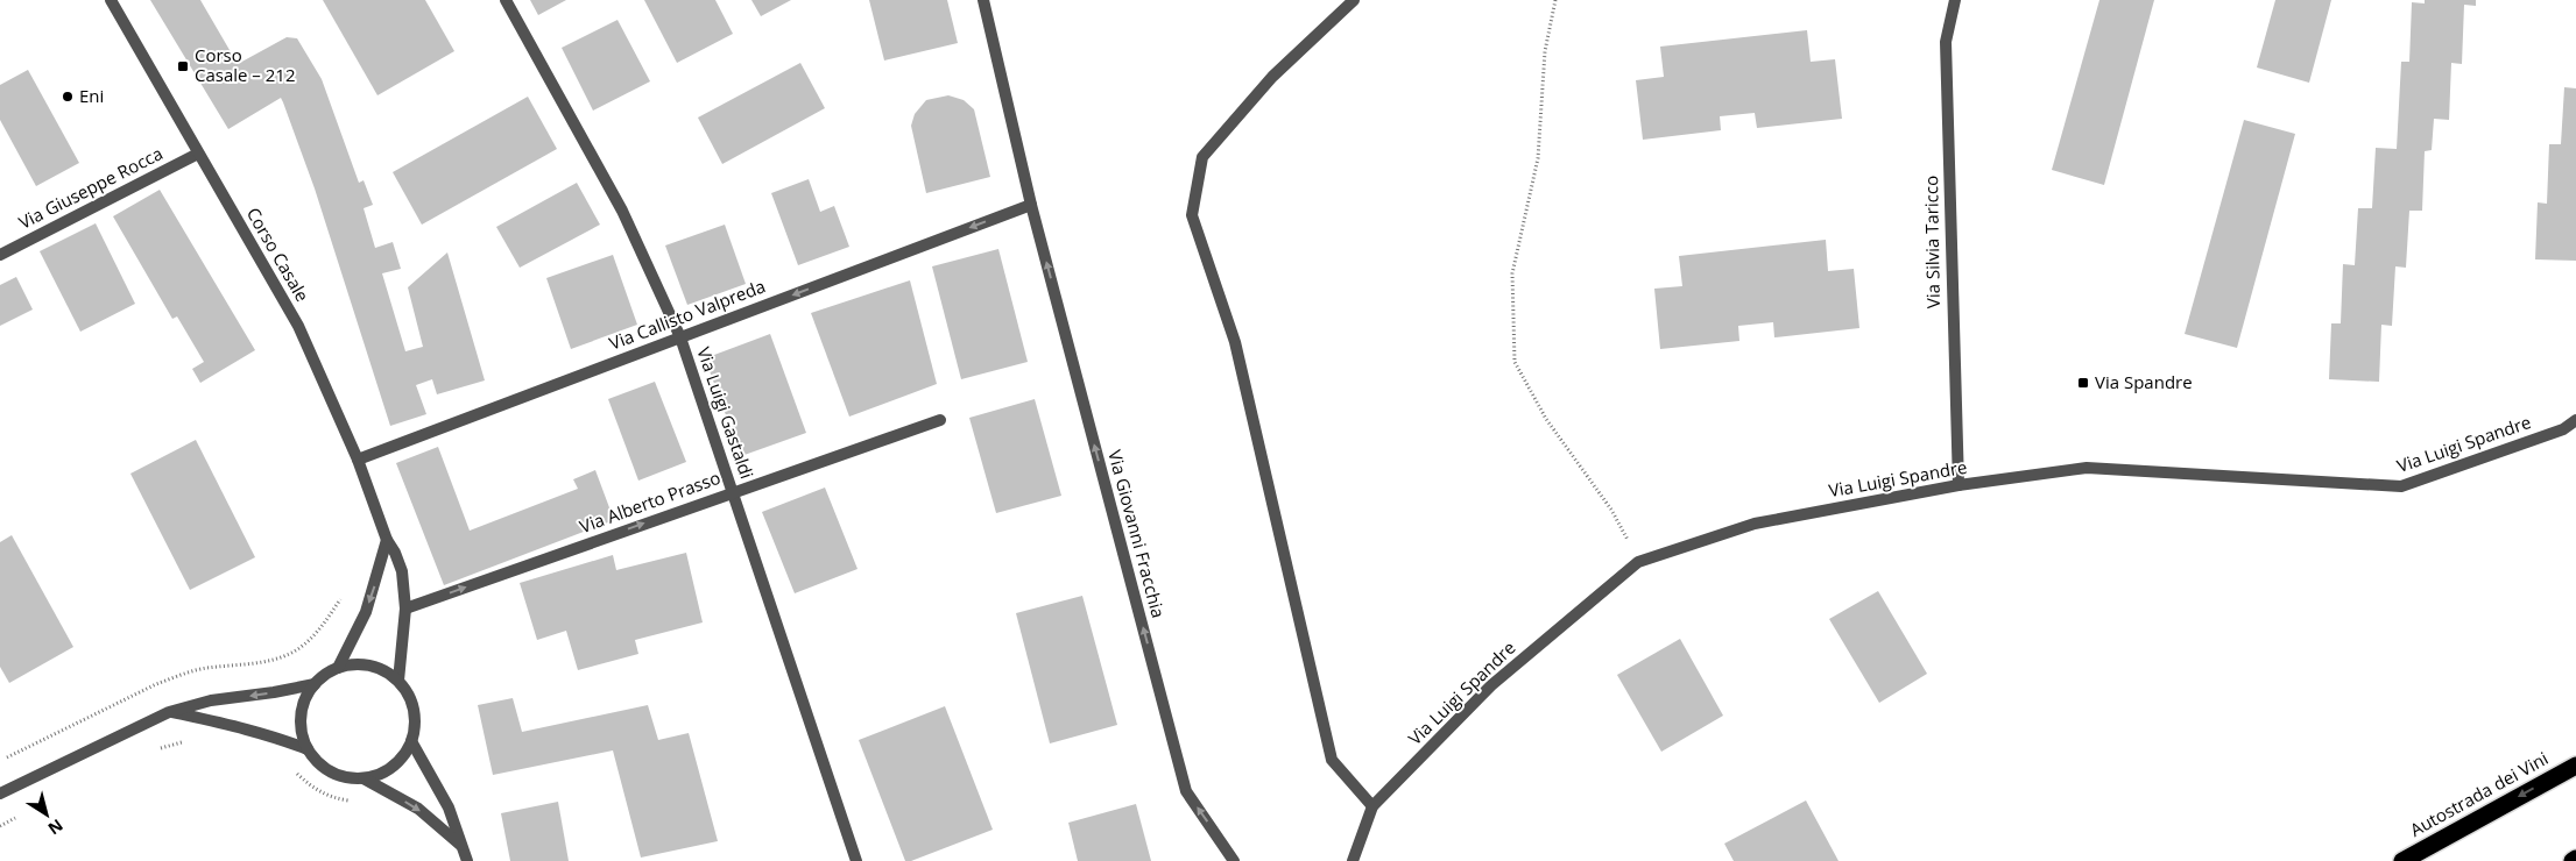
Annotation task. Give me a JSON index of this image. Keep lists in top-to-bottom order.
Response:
{
  "streets": {
    "highway": ["Autostrada dei Vini"],
    "street": [
      "Via Giuseppe Rocca",
      "Via Silvia Taricco",
      "Corso Casale",
      "Via Callisto Valpreda",
      "Via Luigi Gastaldi",
      "Via Luigi Spandre",
      "Via Alberto Prasso",
      "Via Giovanni Fracchia"
    ]
  },
  "crossings": [
    ["Via Giuseppe Rocca", "Corso Casale"],
    ["Via Silvia Taricco", "Via Luigi Spandre"],
    ["Corso Casale", "Via Callisto Valpreda"],
    ["Corso Casale", "Via Alberto Prasso"],
    ["Via Callisto Valpreda", "Via Luigi Gastaldi"],
    ["Via Callisto Valpreda", "Via Giovanni Fracchia"],
    ["Via Luigi Gastaldi", "Via Alberto Prasso"]
  ],
  "one_way": [
    "Via Callisto Valpreda",
    "Via Alberto Prasso",
    "Via Giovanni Fracchia",
    "Autostrada dei Vini"
  ],
  "places": {
    "transit": ["Corso Casale – 212", "Via Spandre"],
    "other": ["Eni"]
  },
  "north": "bottom right"
}
